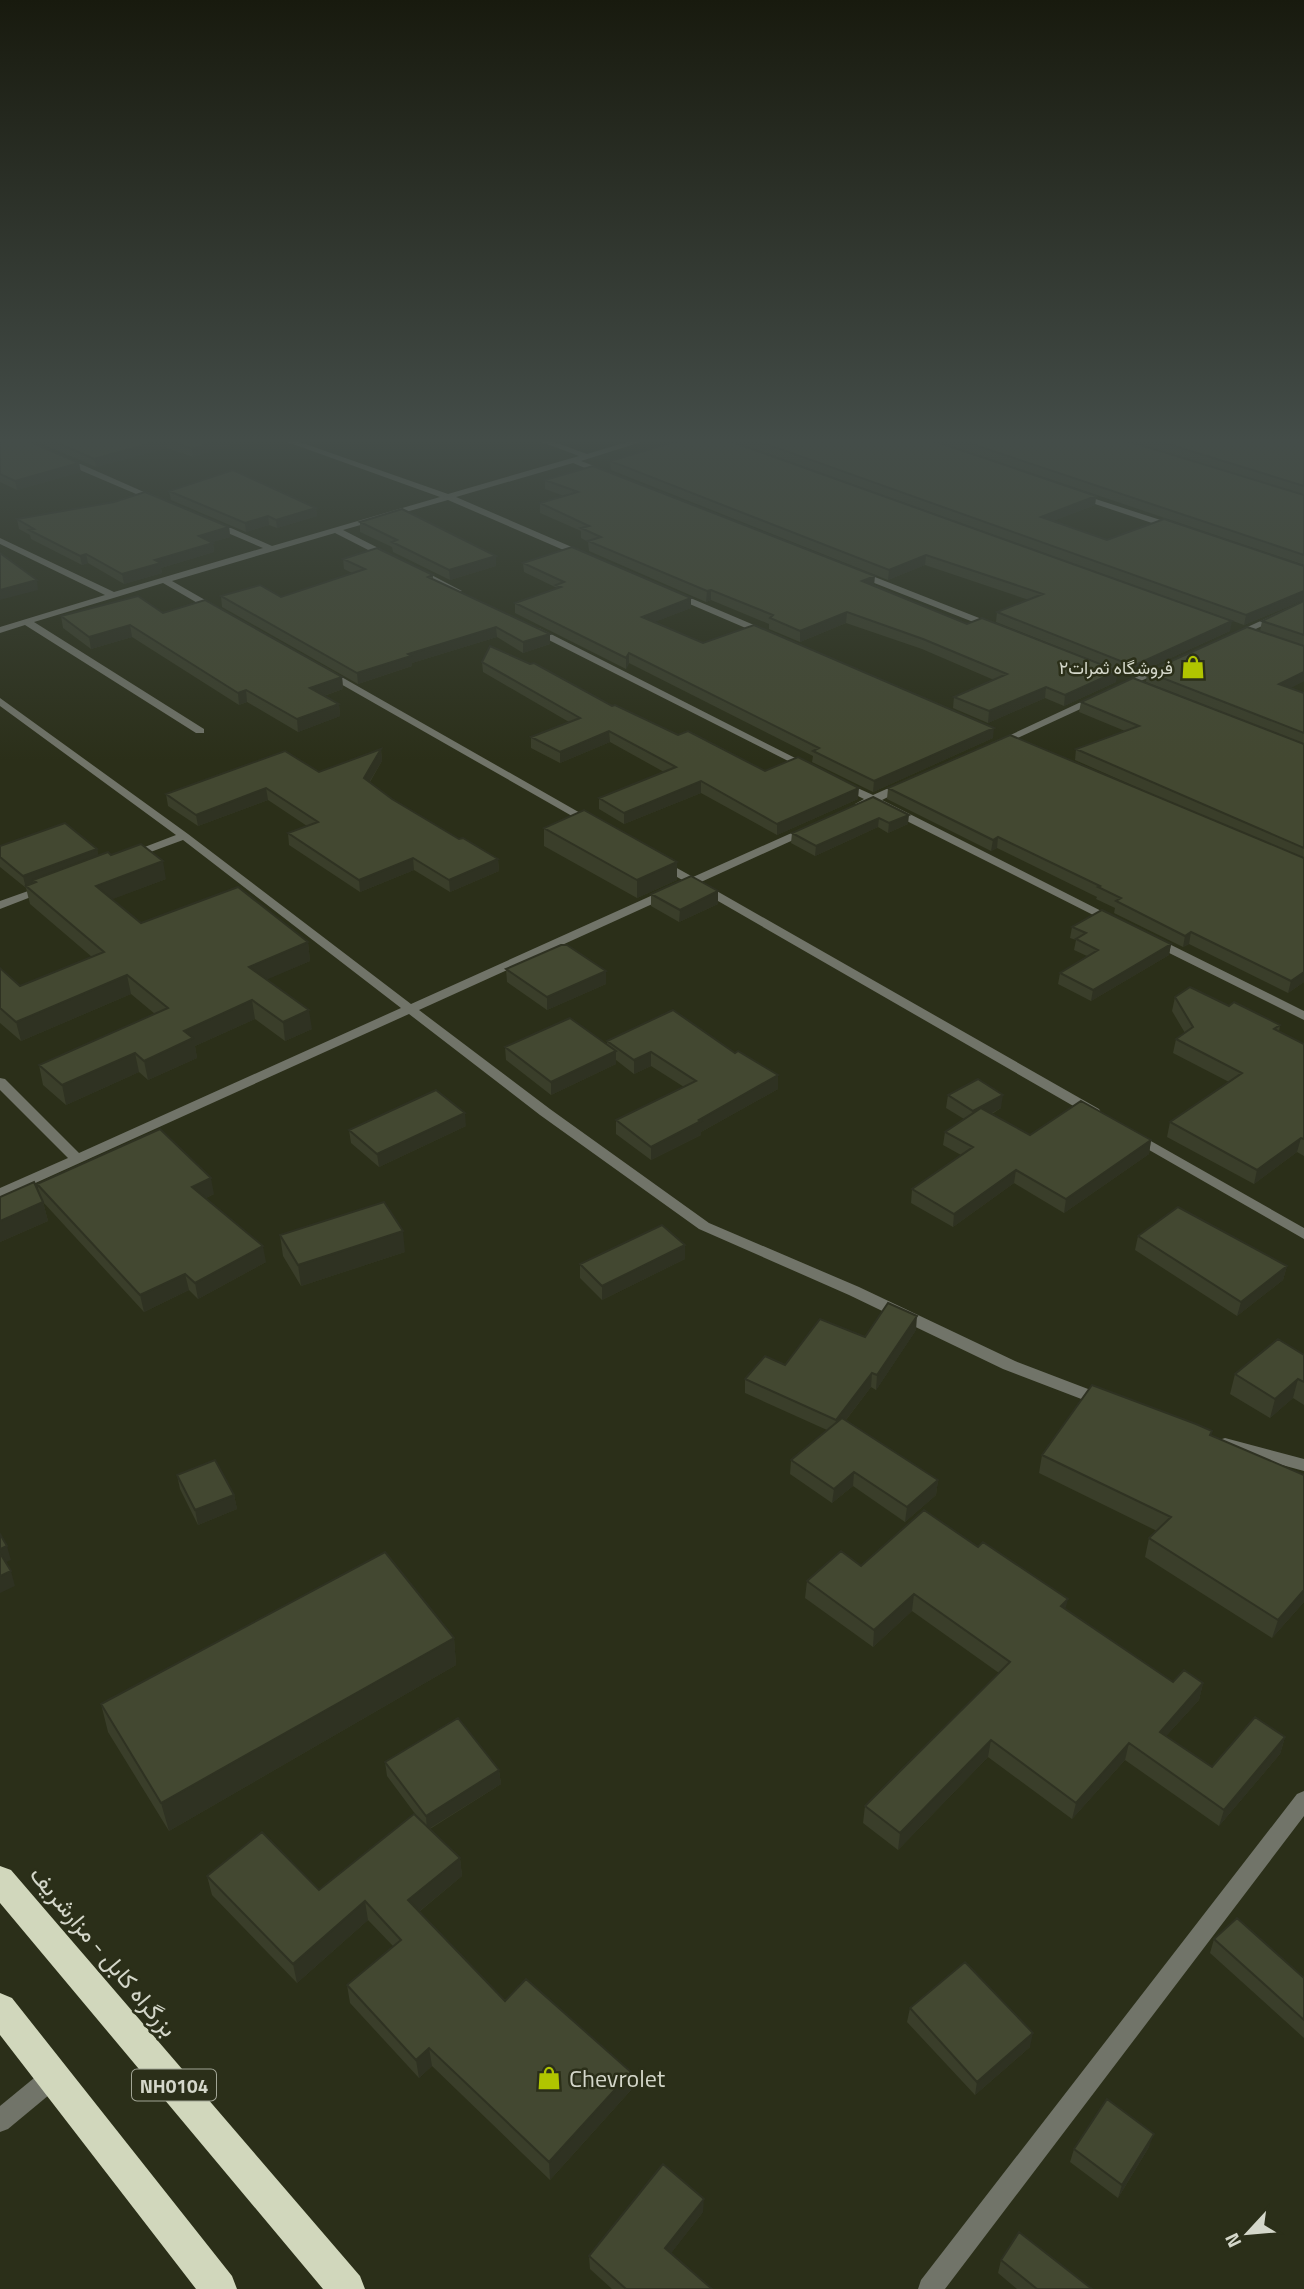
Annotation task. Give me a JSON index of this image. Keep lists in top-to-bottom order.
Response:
{
  "streets": {
    "highway": ["بزرگراه کابل - مزارشریف", "NH0104"]
  },
  "places": {
    "shop": ["فروشگاه ثمرات٢", "Chevrolet"]
  },
  "north": "bottom left"
}
